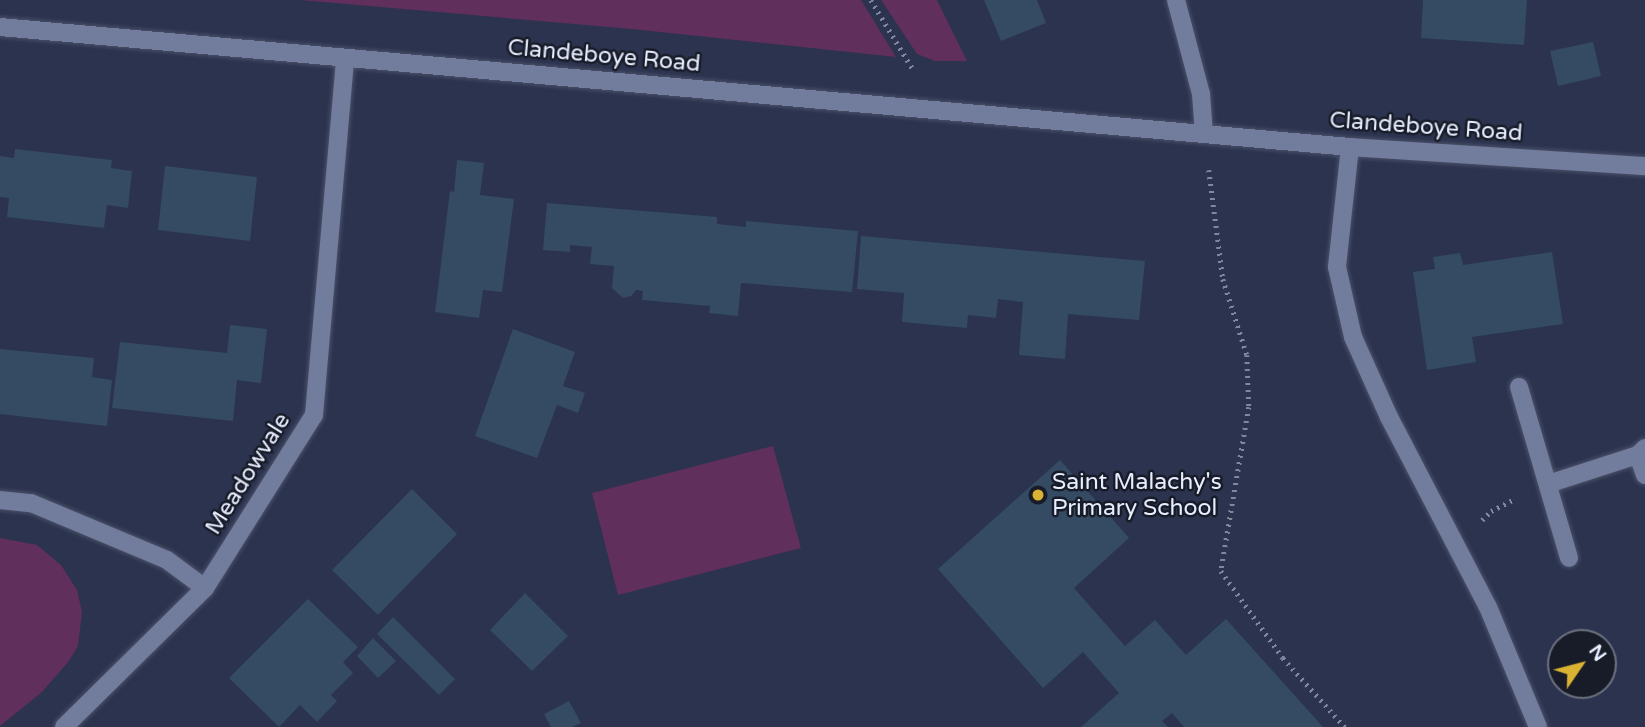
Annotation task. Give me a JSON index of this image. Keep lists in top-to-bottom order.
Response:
{
  "streets": {
    "street": ["Clandeboye Road", "Meadowvale"]
  },
  "crossings": [
    ["Clandeboye Road", "Meadowvale"]
  ],
  "places": ["Saint Malachy's Primary School"],
  "north": "top right"
}
